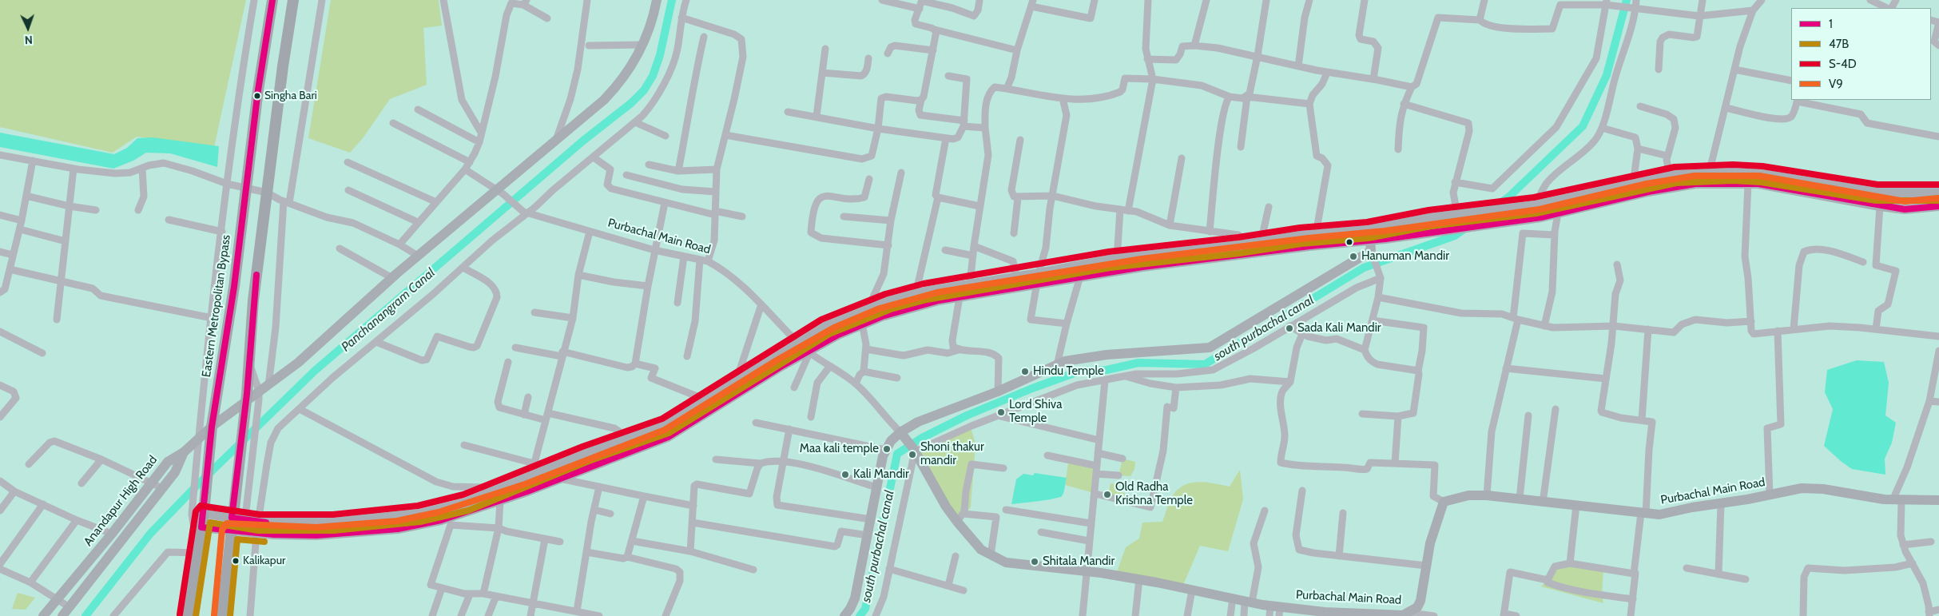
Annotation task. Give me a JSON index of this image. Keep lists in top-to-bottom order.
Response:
{
  "streets": {
    "main road": ["Purbachal Main Road", "Eastern Metropolitan Bypass", "Anandapur High Road"]
  },
  "water": ["Panchanangram Canal", "south purbachal canal"],
  "places": [
    "Singha Bari",
    "Hanuman Mandir",
    "Sada Kali Mandir",
    "Hindu Temple",
    "Lord Shiva Temple",
    "Maa kali temple",
    "Shoni thakur mandir",
    "Kali Mandir",
    "Old Radha Krishna Temple",
    "Kalikapur",
    "Shitala Mandir"
  ],
  "lines": [
    "transit line 1",
    "transit line S-4D",
    "transit line V9",
    "transit line 47B"
  ],
  "legend": [
    "1",
    "47B",
    "S-4D",
    "V9"
  ],
  "north": "bottom"
}
